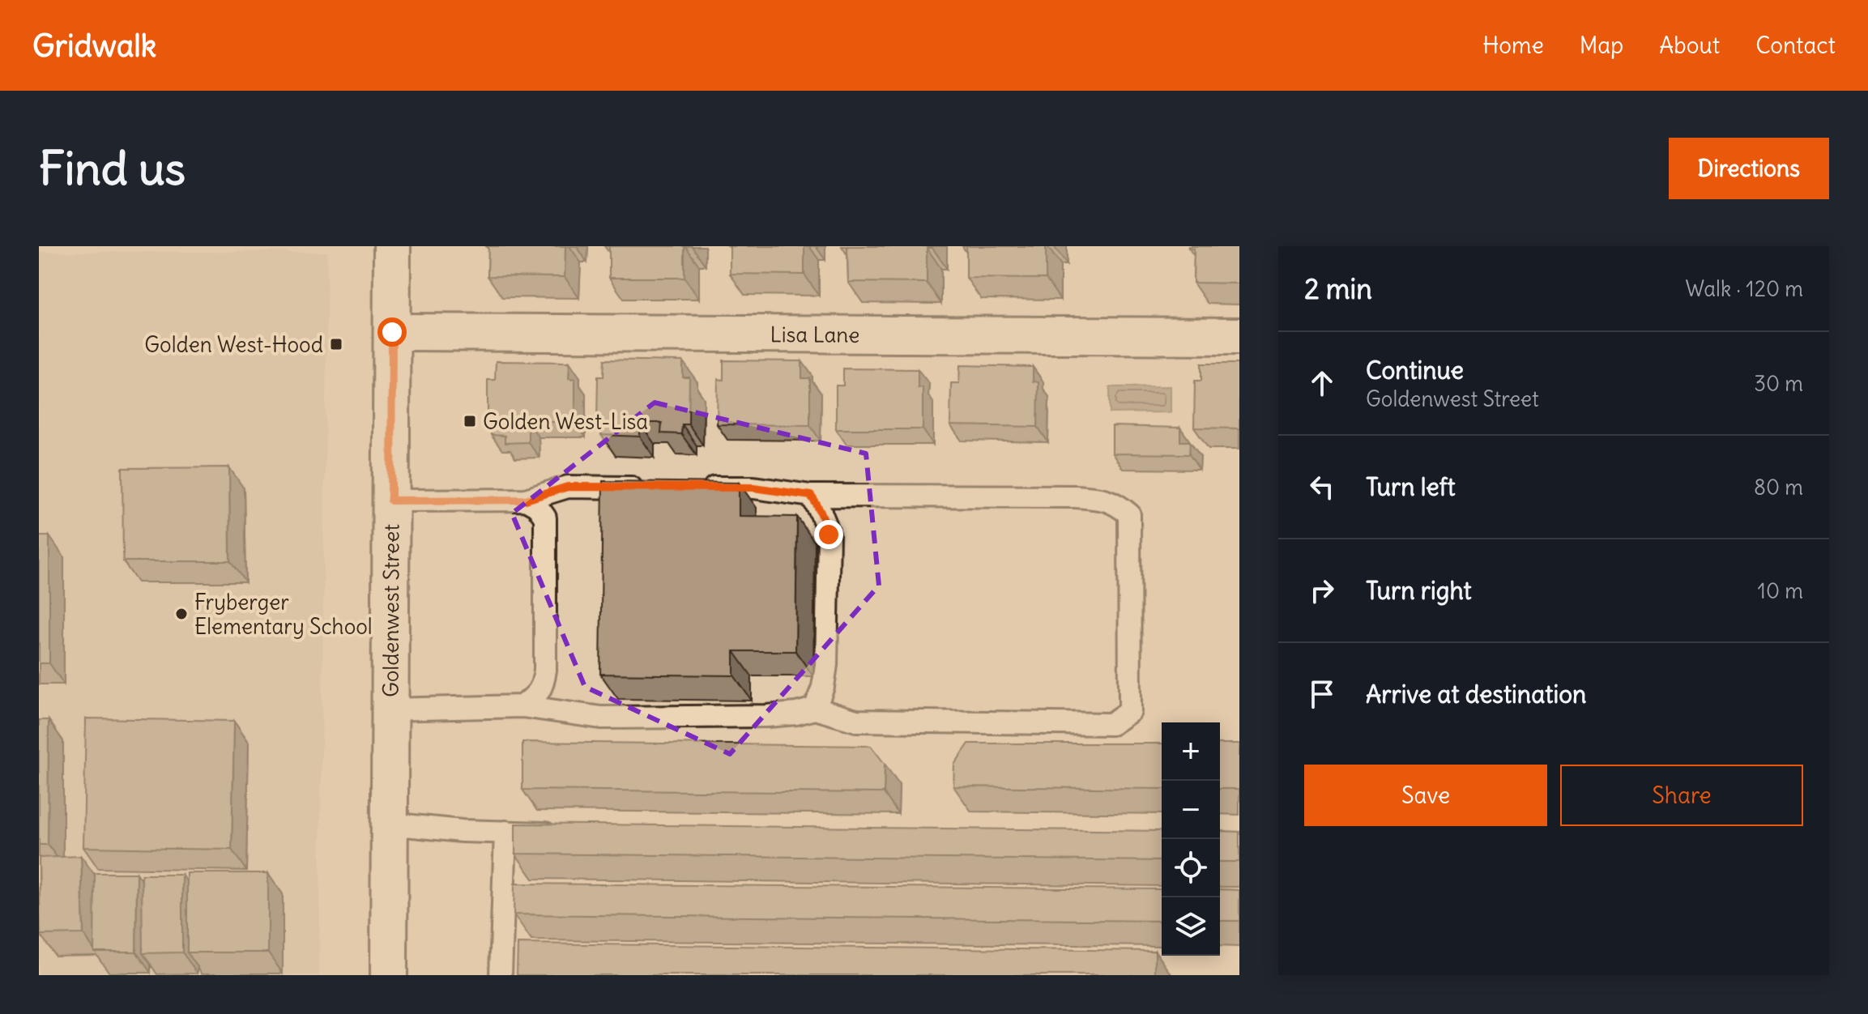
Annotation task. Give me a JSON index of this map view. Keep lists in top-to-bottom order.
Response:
{
  "streets": {
    "street": ["Lisa Lane", "Goldenwest Street"]
  },
  "crossings": [
    ["Lisa Lane", "Goldenwest Street"]
  ],
  "places": {
    "transit": ["Golden West-Hood", "Golden West-Lisa"],
    "other": ["Fryberger Elementary School"]
  },
  "page": {
    "header": "Gridwalk",
    "nav": [
      "Home",
      "Map",
      "About",
      "Contact"
    ],
    "buttons": [
      "Directions",
      ["Save", "Share"]
    ],
    "title": "Find us",
    "heading": ["2 min", "Walk · 120 m"],
    "list": [
      ["Continue", "Goldenwest Street", "30 m"],
      ["Turn left", "80 m"],
      ["Turn right", "10 m"],
      "Arrive at destination"
    ],
    "map_buttons": ["+", "−"]
  }
}
